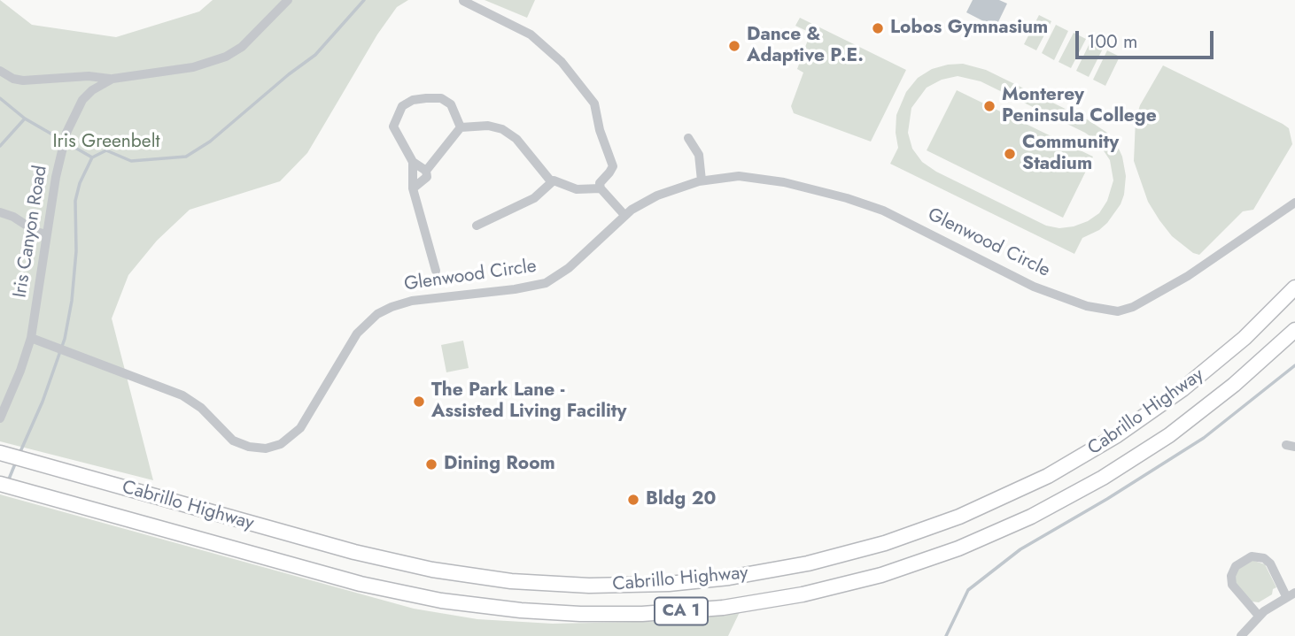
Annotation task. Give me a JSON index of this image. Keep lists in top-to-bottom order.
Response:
{
  "streets": {
    "highway": ["Cabrillo Highway", "CA 1"],
    "street": ["Iris Canyon Road", "Glenwood Circle"]
  },
  "crossings": [
    ["Iris Canyon Road", "Glenwood Circle"]
  ],
  "parks": ["Iris Greenbelt"],
  "places": [
    "Lobos Gymnasium",
    "Dance & Adaptive P.E.",
    "Monterey Peninsula College",
    "Community Stadium",
    "The Park Lane - Assisted Living Facility",
    "Dining Room",
    "Bldg 20"
  ],
  "scale_bar": "100 m"
}
